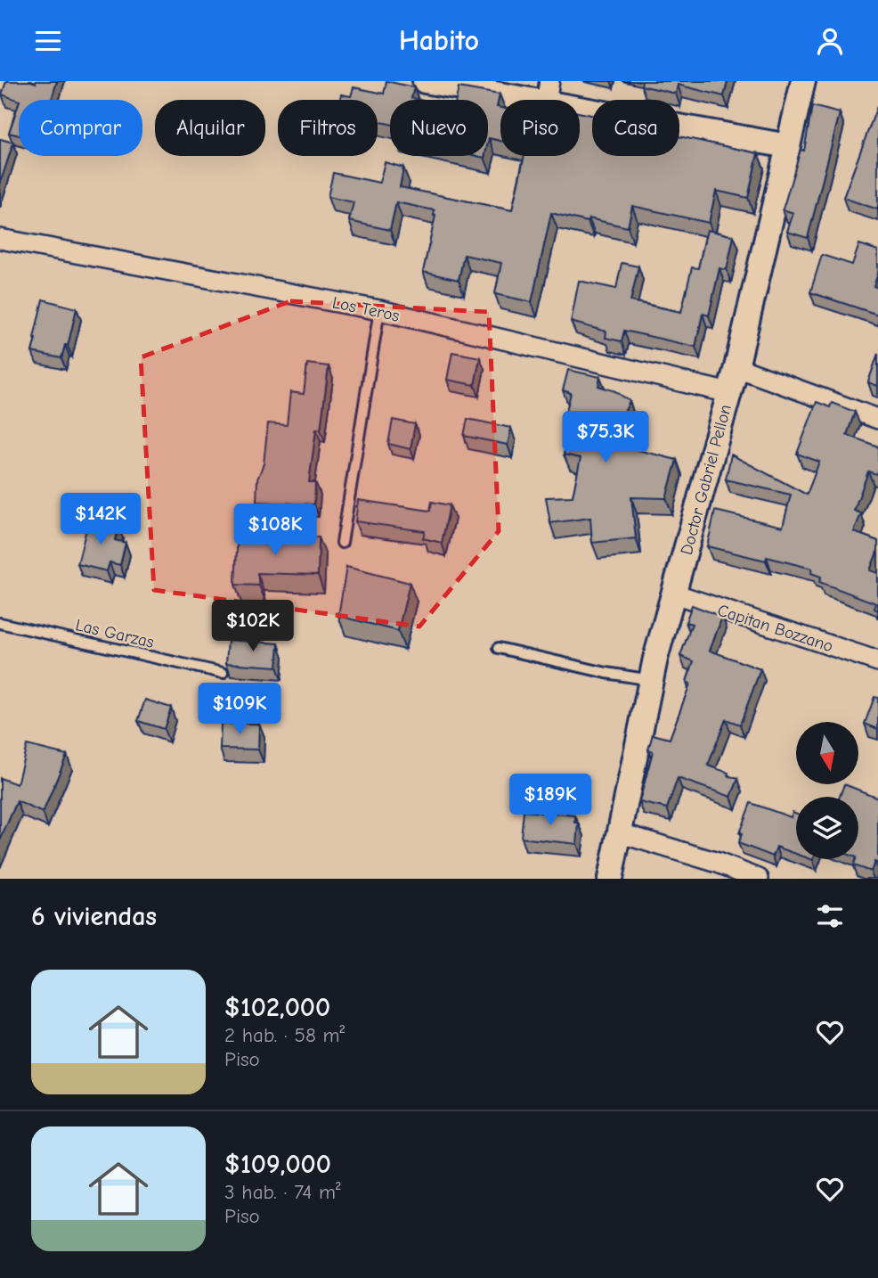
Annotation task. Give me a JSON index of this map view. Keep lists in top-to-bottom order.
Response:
{
  "streets": {
    "street": ["Los Teros", "Doctor Gabriel Pellon", "Capitan Bozzano"],
    "lane": ["Las Garzas"]
  },
  "crossings": [
    ["Los Teros", "Doctor Gabriel Pellon"],
    ["Doctor Gabriel Pellon", "Capitan Bozzano"]
  ],
  "north": "bottom",
  "page": {
    "header": "Habito",
    "chip": [
      "Comprar",
      "Alquilar",
      "Filtros",
      "Nuevo",
      "Piso",
      "Casa"
    ],
    "price": [
      "$75.3K",
      "$142K",
      "$108K",
      "$102K",
      "$109K",
      "$189K"
    ],
    "heading": "6 viviendas",
    "list": [
      {
        "name": "$102,000",
        "note": "2 hab. · 58 m² · Piso"
      },
      {
        "name": "$109,000",
        "note": "3 hab. · 74 m² · Piso"
      }
    ]
  }
}
